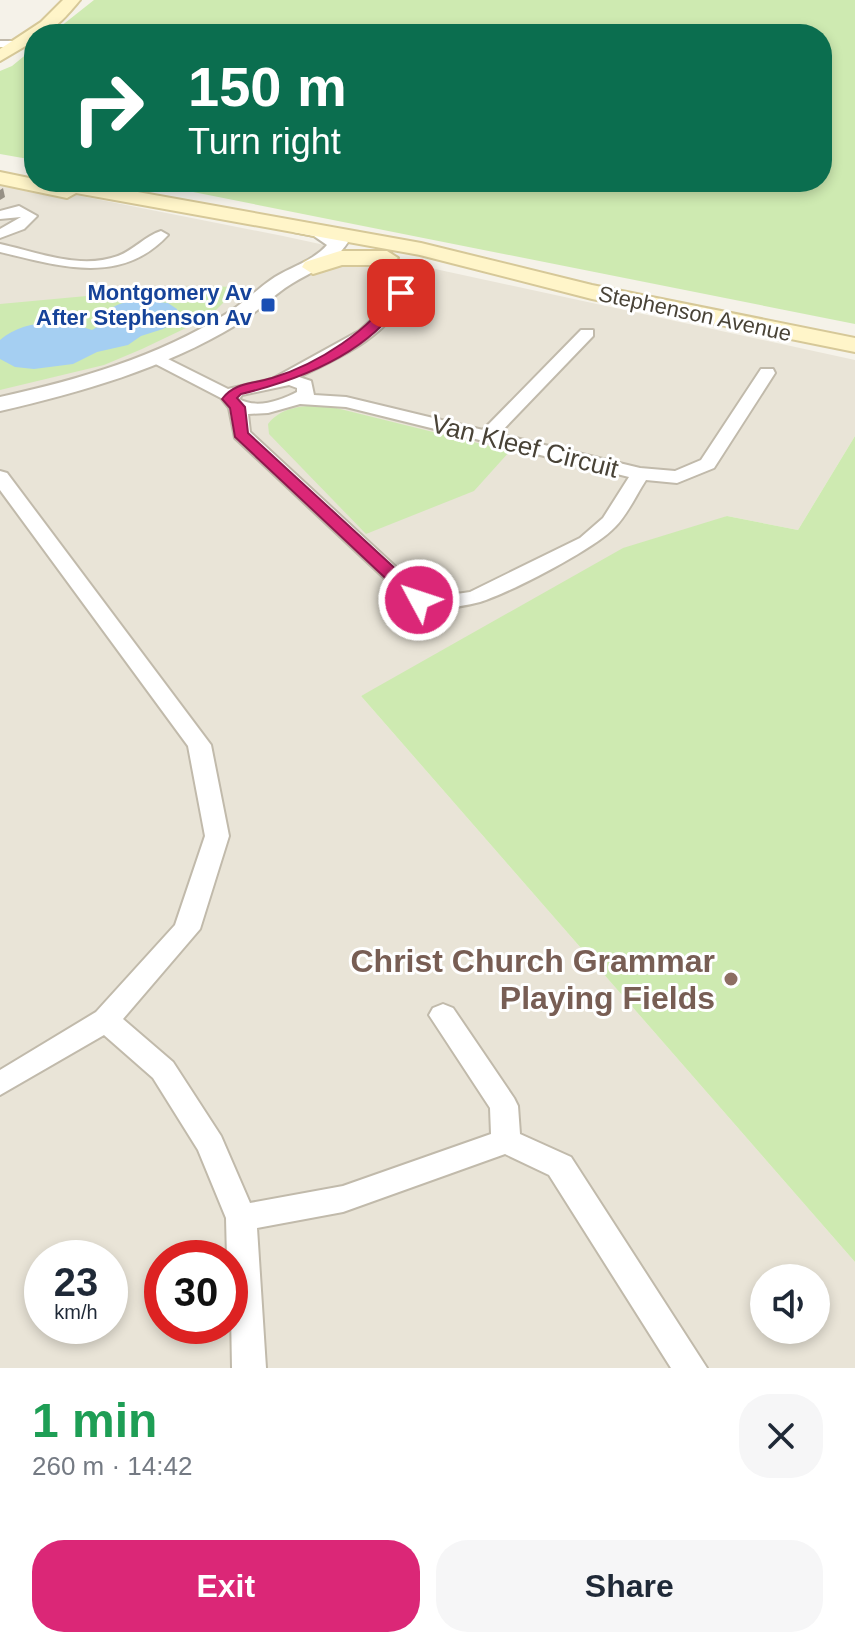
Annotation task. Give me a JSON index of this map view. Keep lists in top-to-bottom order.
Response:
{
  "streets": {
    "main road": ["Stephenson Avenue"],
    "street": ["Van Kleef Circuit"]
  },
  "places": {
    "transit": ["Montgomery Av After Stephenson Av"],
    "other": ["Christ Church Grammar Playing Fields"]
  },
  "page": {
    "turn": ["150 m", "Turn right"],
    "speed": "23 km/h",
    "limit": "30",
    "heading": ["1 min", "260 m · 14:42"],
    "buttons": ["Exit", "Share"]
  }
}
